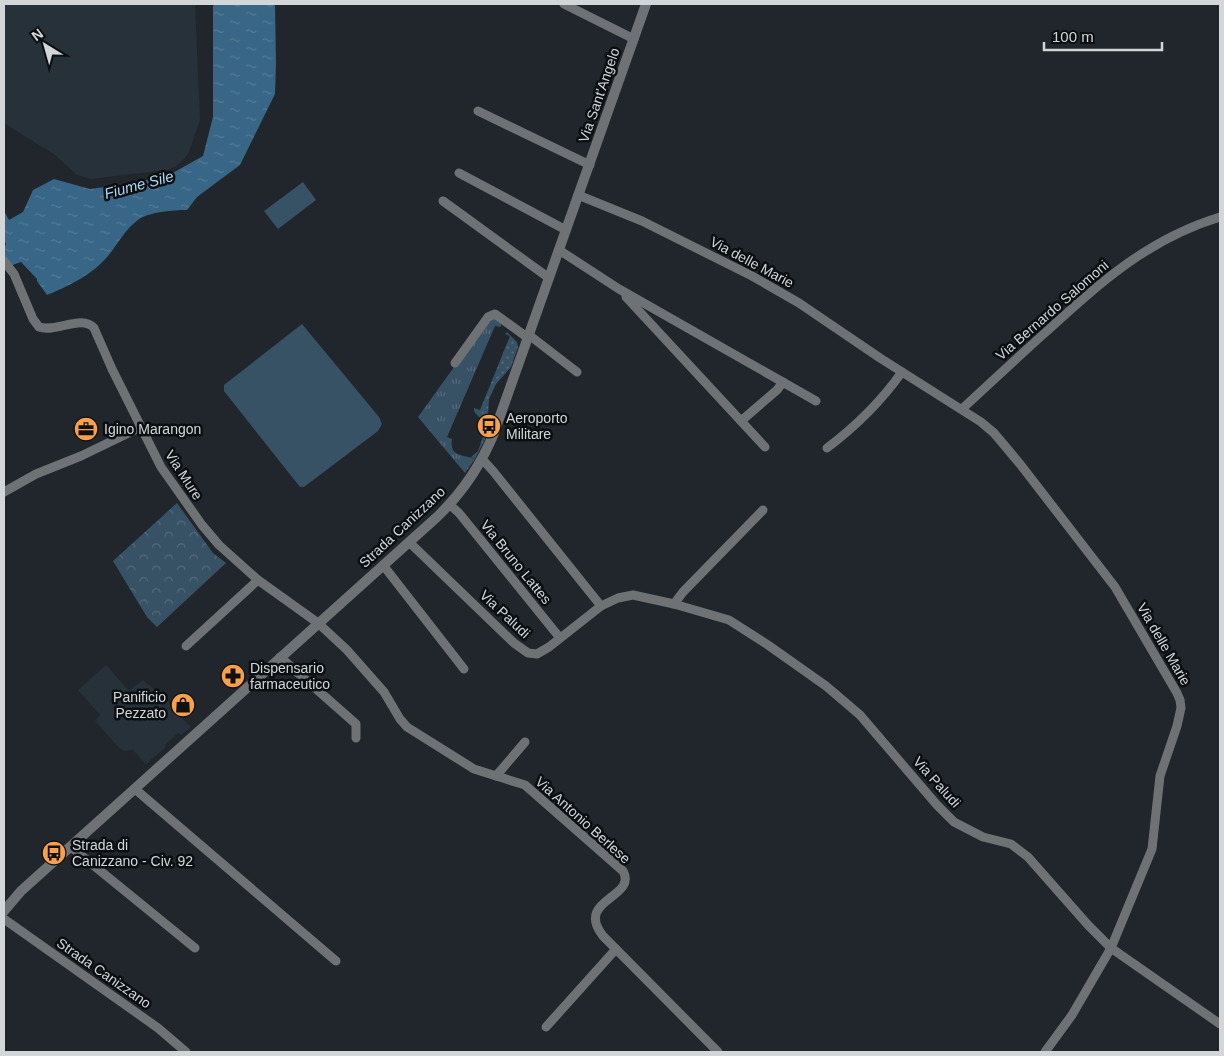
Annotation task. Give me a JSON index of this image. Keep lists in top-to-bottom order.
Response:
{
  "streets": {
    "street": [
      "Via Sant'Angelo",
      "Via delle Marie",
      "Via Bernardo Salomoni",
      "Via Mure",
      "Strada Canizzano",
      "Via Bruno Lattes",
      "Via Paludi",
      "Via Antonio Berlese"
    ]
  },
  "crossings": [
    ["Via Sant'Angelo", "Via delle Marie"],
    ["Via Sant'Angelo", "Strada Canizzano"],
    ["Via delle Marie", "Via Bernardo Salomoni"],
    ["Via delle Marie", "Strada Canizzano"],
    ["Via delle Marie", "Via Paludi"],
    ["Via Mure", "Strada Canizzano"],
    ["Via Mure", "Via Antonio Berlese"],
    ["Strada Canizzano", "Via Bruno Lattes"],
    ["Strada Canizzano", "Via Paludi"],
    ["Strada Canizzano", "Via Antonio Berlese"],
    ["Via Bruno Lattes", "Via Paludi"]
  ],
  "water": ["Fiume Sile"],
  "places": {
    "bus stop": ["Aeroporto Militare", "Strada di Canizzano - Civ. 92"],
    "office": ["Igino Marangon"],
    "pharmacy": ["Dispensario farmaceutico"],
    "shop": ["Panificio Pezzato"]
  },
  "scale_bar": "100 m",
  "north": "top left"
}
